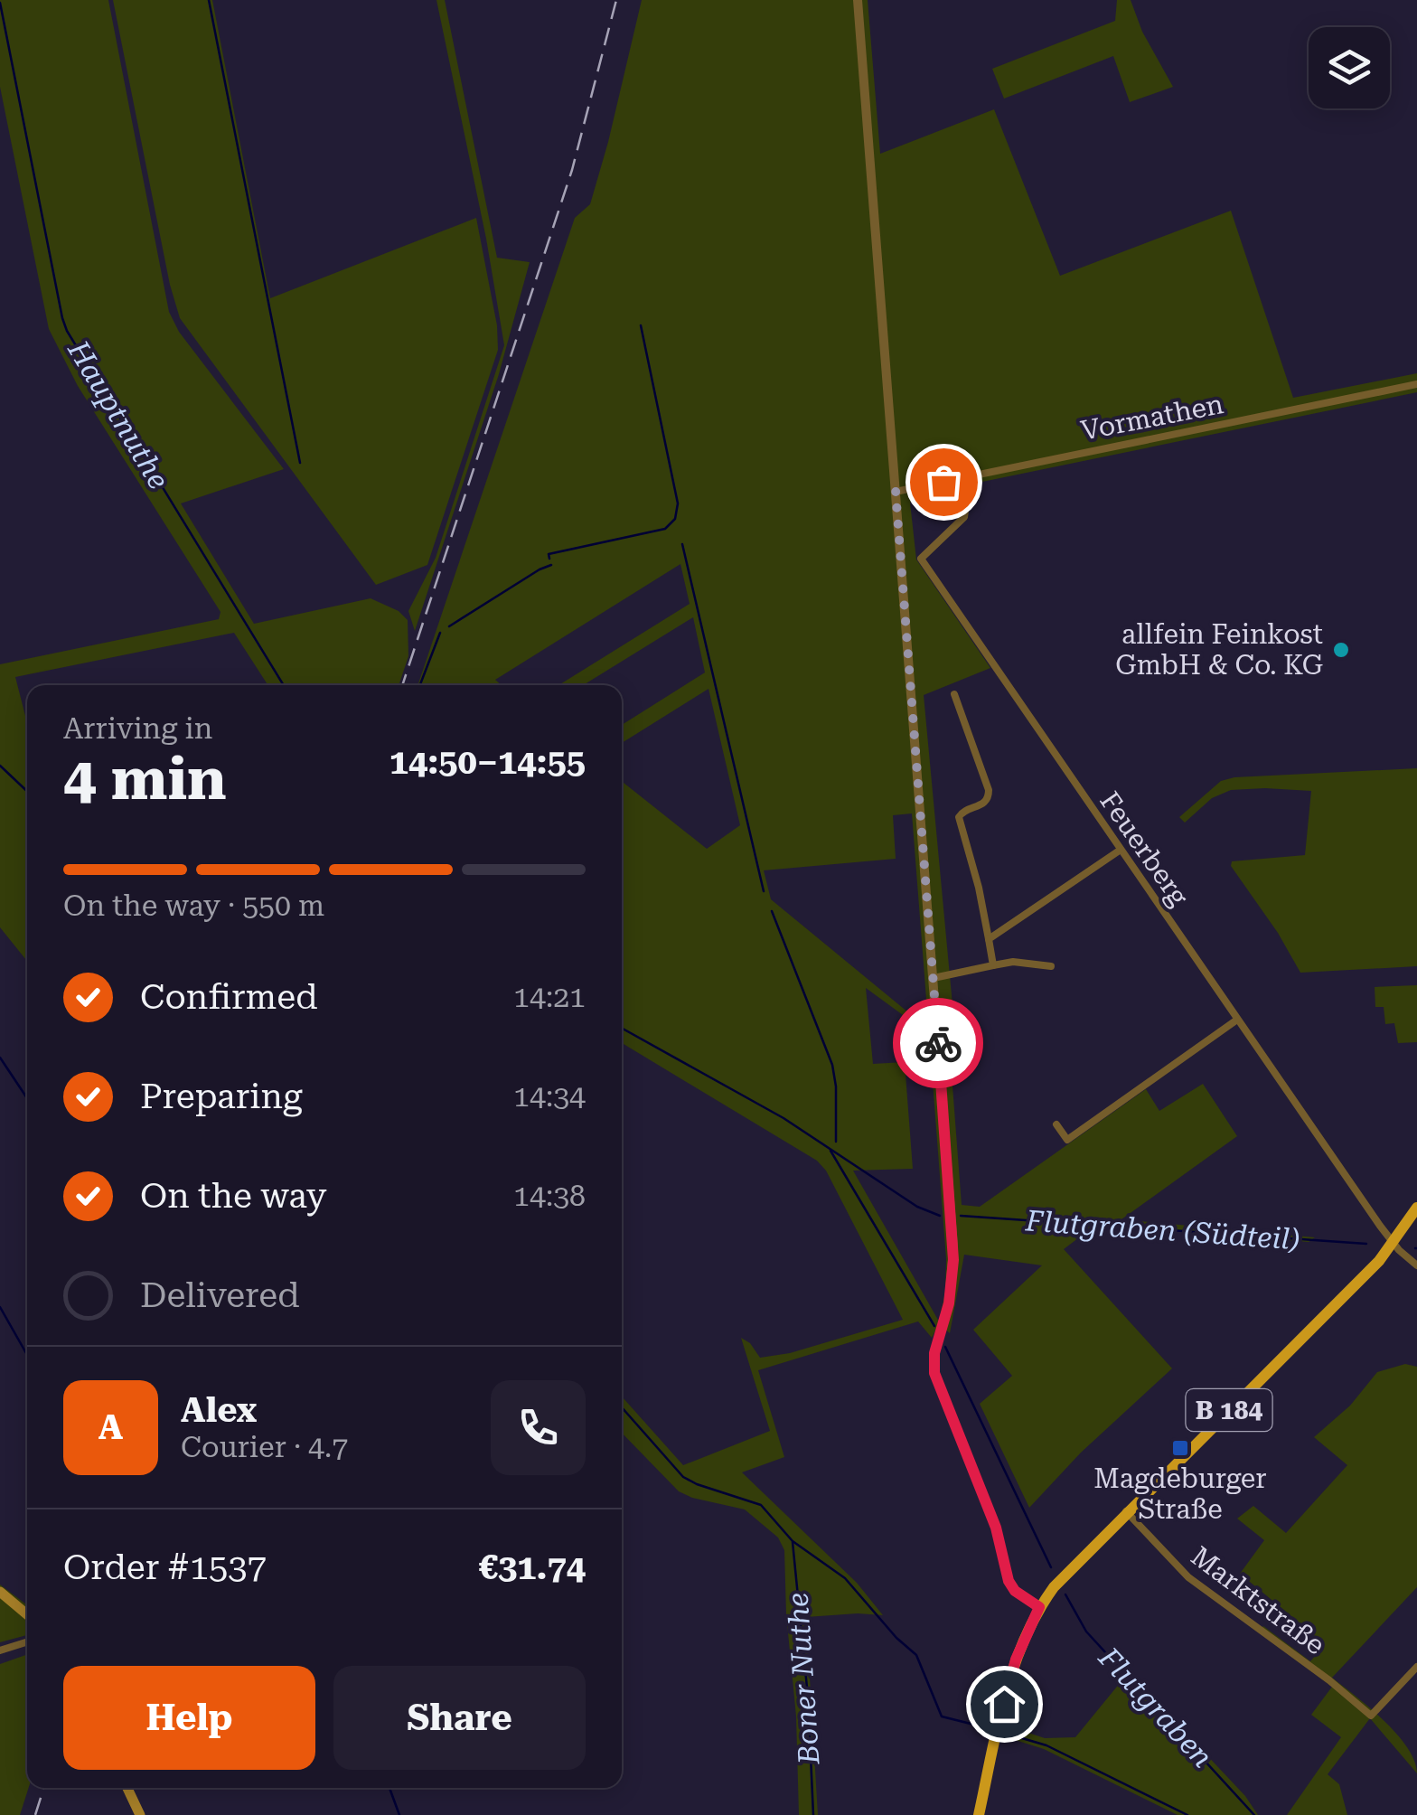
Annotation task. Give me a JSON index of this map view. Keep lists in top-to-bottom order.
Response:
{
  "streets": {
    "main road": ["B 184"],
    "street": ["Vormathen", "Feuerberg", "Marktstraße"]
  },
  "crossings": [
    ["Vormathen", "Feuerberg"],
    ["Feuerberg", "B 184"],
    ["B 184", "Marktstraße"]
  ],
  "water": [
    "Hauptnuthe",
    "Flutgraben (Südteil)",
    "Boner Nuthe",
    "Flutgraben"
  ],
  "places": {
    "other": ["allfein Feinkost GmbH & Co. KG"],
    "transit": ["Magdeburger Straße"]
  },
  "page": {
    "heading": ["4 min", "Arriving in", "14:50–14:55"],
    "panel": [
      "Alex",
      "Courier · 4.7",
      "Order #1537",
      "€31.74"
    ],
    "bar": "On the way · 550 m",
    "list": [
      ["Confirmed", "14:21"],
      ["Preparing", "14:34"],
      ["On the way", "14:38"],
      "Delivered"
    ],
    "round": "A",
    "buttons": ["Help", "Share"]
  }
}
